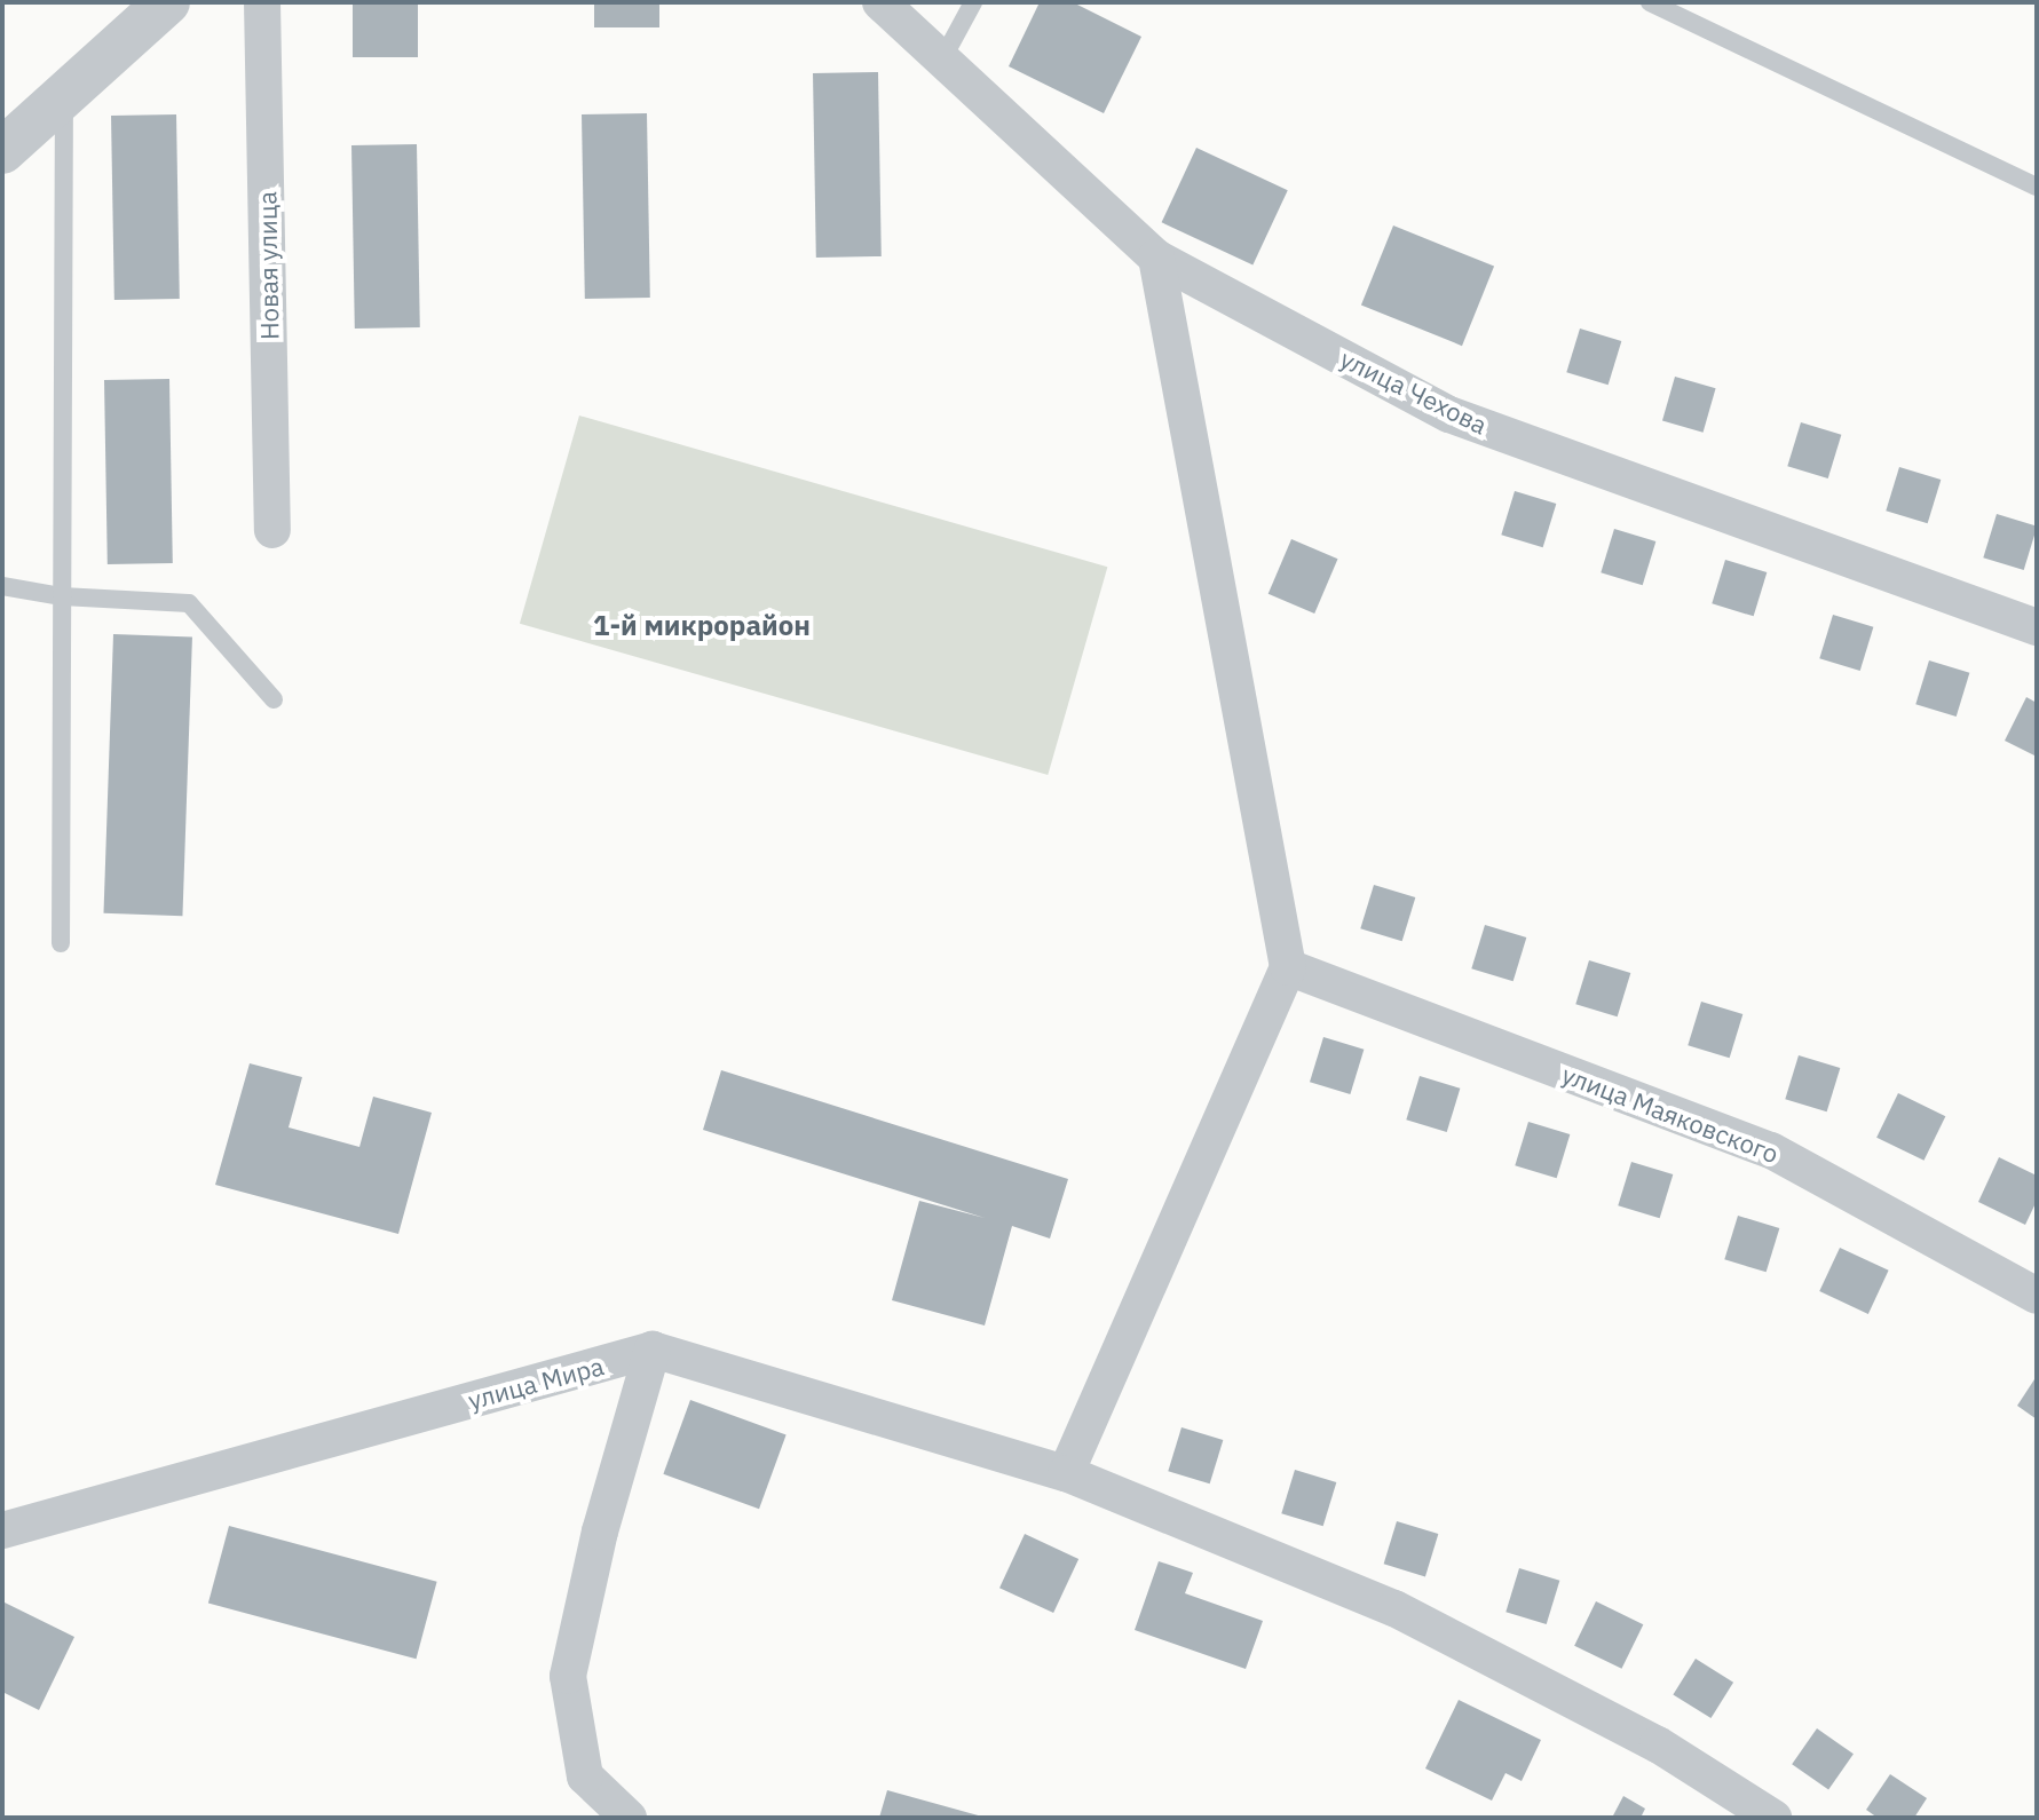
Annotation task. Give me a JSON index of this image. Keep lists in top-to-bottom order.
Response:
{
  "streets": {
    "street": [
      "Новая улица",
      "улица Чехова",
      "улица Маяковского",
      "улица Мира"
    ]
  },
  "districts": ["1-й микрорайон"]
}
